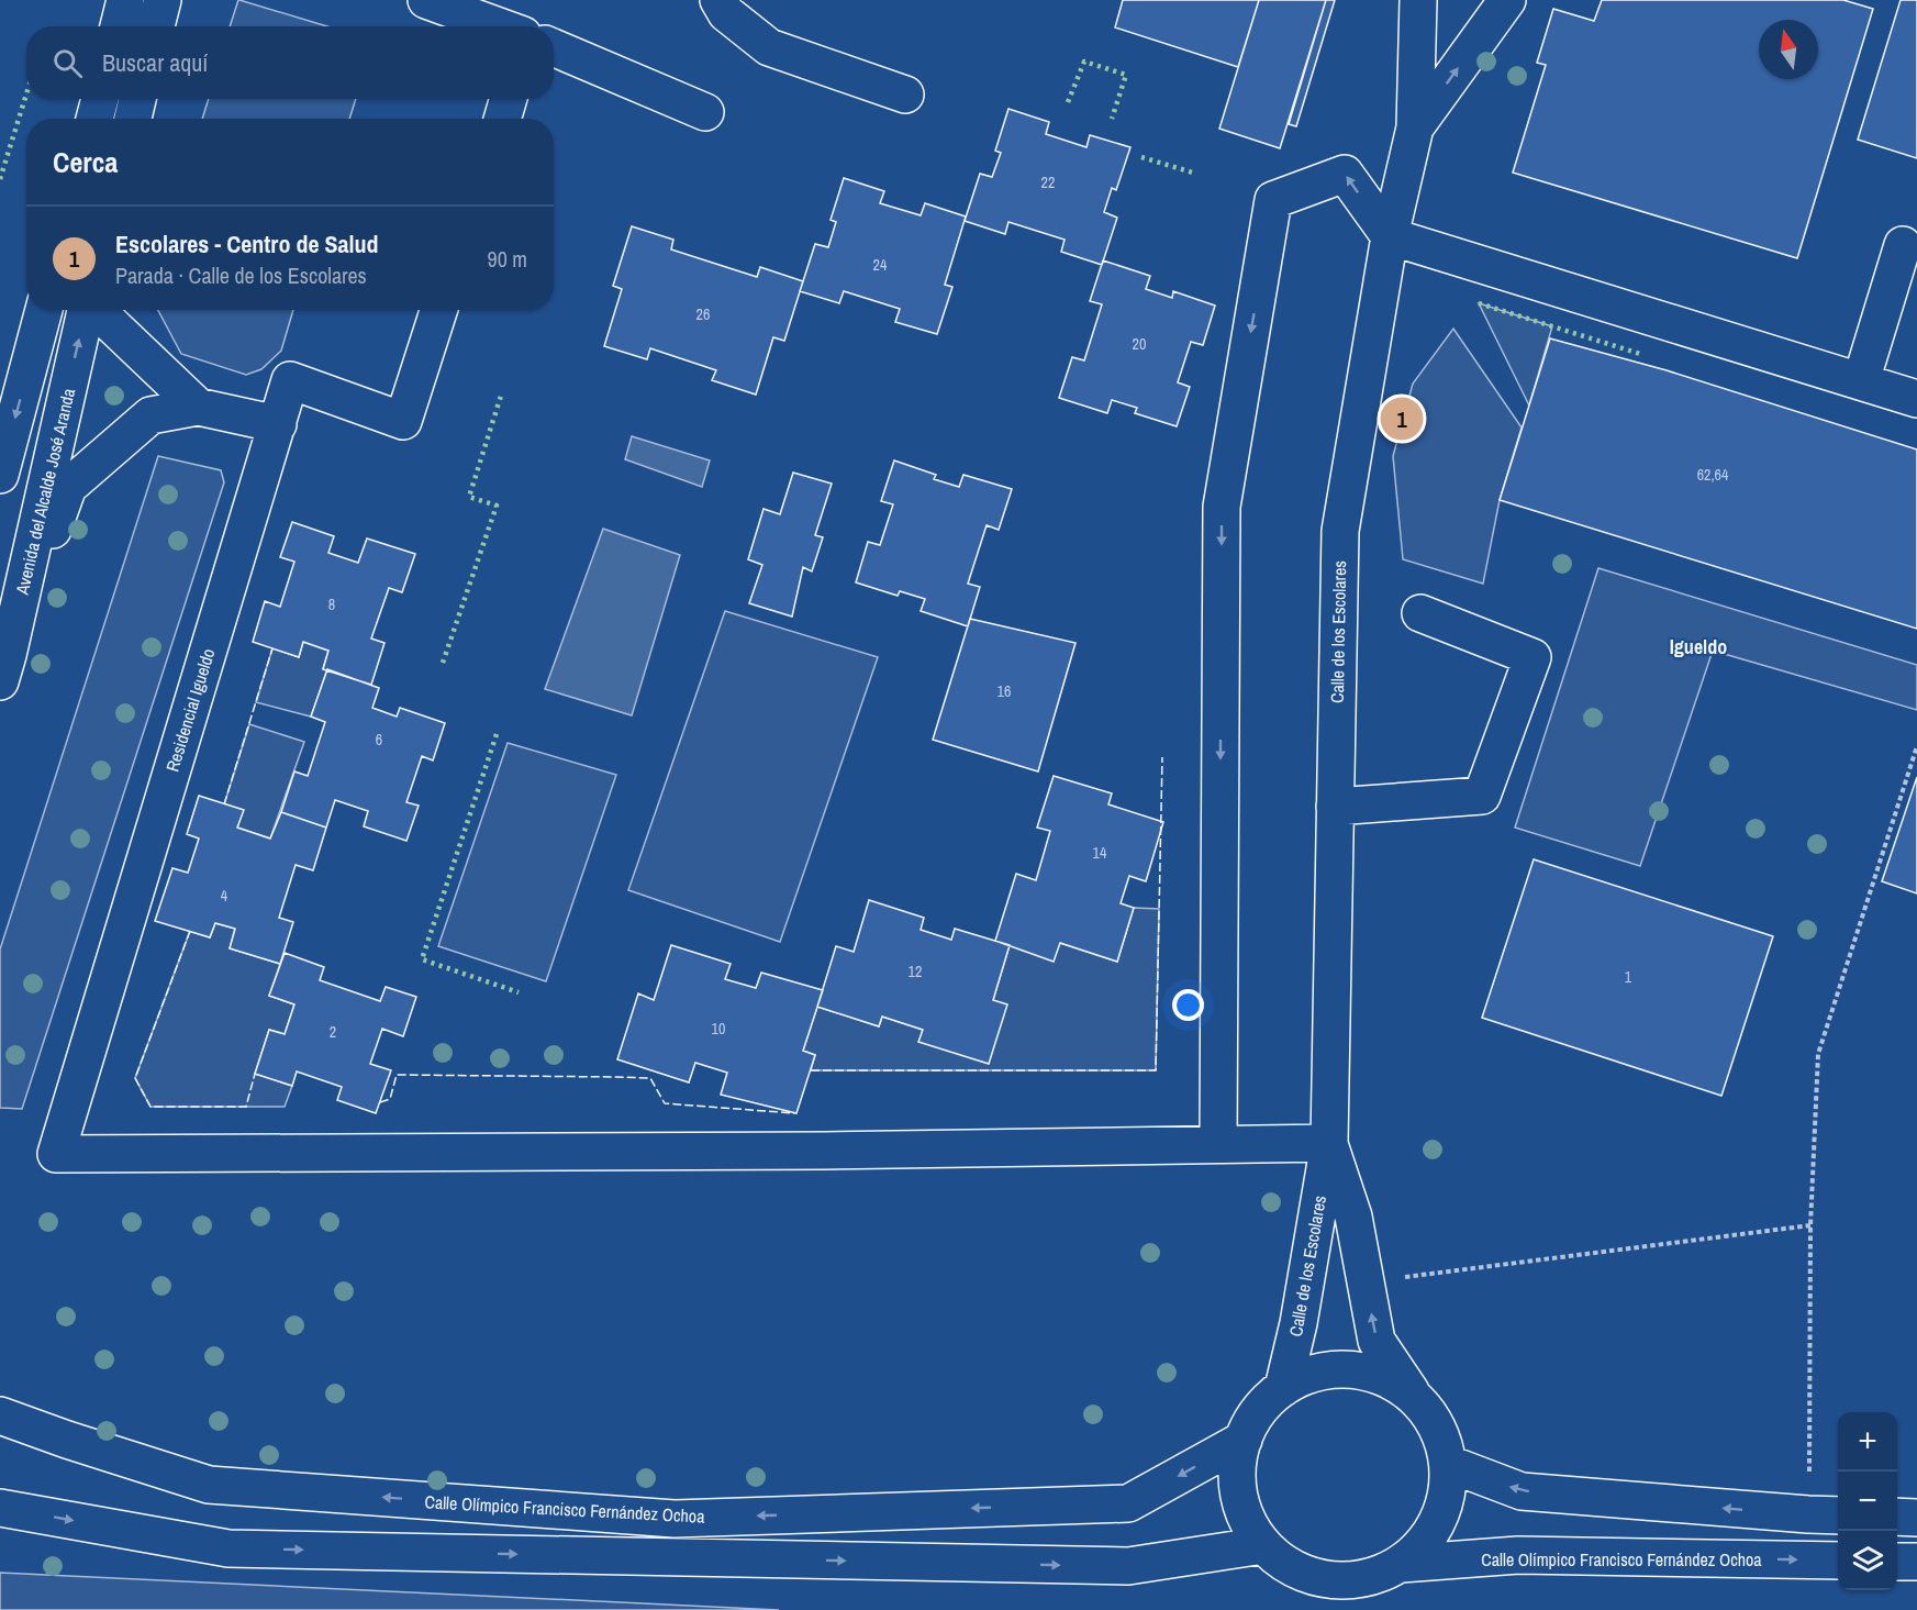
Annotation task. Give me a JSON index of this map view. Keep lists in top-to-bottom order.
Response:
{
  "streets": {
    "street": [
      "Avenida del Alcalde José Aranda",
      "Calle de los Escolares",
      "Residencial Igueldo",
      "Calle Olímpico Francisco Fernández Ochoa"
    ]
  },
  "crossings": [
    ["Calle de los Escolares", "Calle Olímpico Francisco Fernández Ochoa"]
  ],
  "districts": ["Igueldo"],
  "house_numbers": [
    "22",
    "24",
    "26",
    "20",
    "62,64",
    "8",
    "16",
    "6",
    "14",
    "4",
    "12",
    "1",
    "10",
    "2"
  ],
  "north": "top",
  "page": {
    "search": "Buscar aquí",
    "heading": "Cerca",
    "list": [
      {
        "mark": "1",
        "name": "Escolares - Centro de Salud",
        "note": "Parada · Calle de los Escolares",
        "value": "90 m"
      }
    ],
    "pins": "1",
    "map_buttons": ["+", "−"]
  }
}
